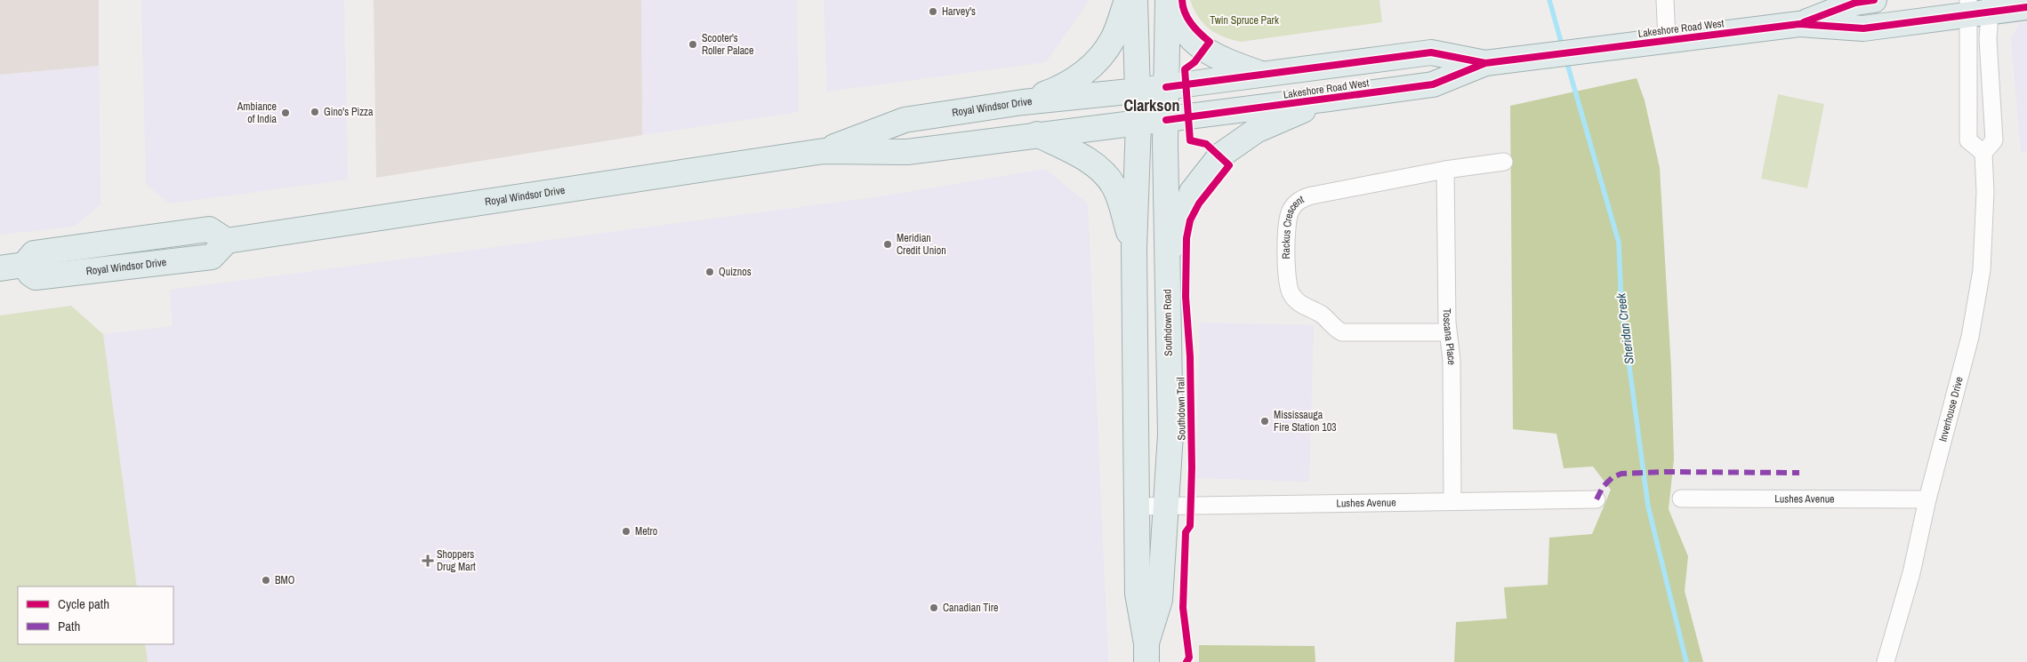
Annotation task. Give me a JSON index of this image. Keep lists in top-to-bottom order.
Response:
{
  "streets": {
    "main road": ["Lakeshore Road West", "Royal Windsor Drive", "Southdown Road"],
    "street": [
      "Rackus Crescent",
      "Toscana Place",
      "Inverhouse Drive",
      "Lushes Avenue"
    ],
    "cycle path": ["Southdown Trail"]
  },
  "crossings": [
    ["Lakeshore Road West", "Royal Windsor Drive"],
    ["Lakeshore Road West", "Southdown Road"],
    ["Royal Windsor Drive", "Southdown Road"],
    ["Rackus Crescent", "Toscana Place"],
    ["Southdown Road", "Lushes Avenue"],
    ["Toscana Place", "Lushes Avenue"],
    ["Inverhouse Drive", "Lushes Avenue"]
  ],
  "districts": ["Clarkson"],
  "water": ["Sheridan Creek"],
  "parks": ["Twin Spruce Park"],
  "places": {
    "other": [
      "Harvey's",
      "Scooter's Roller Palace",
      "Gino's Pizza",
      "Ambiance of India",
      "Meridian Credit Union",
      "Quiznos",
      "Mississauga Fire Station 103",
      "Metro",
      "BMO",
      "Canadian Tire"
    ],
    "health": ["Shoppers Drug Mart"]
  },
  "legend": ["Cycle path", "Path"]
}
